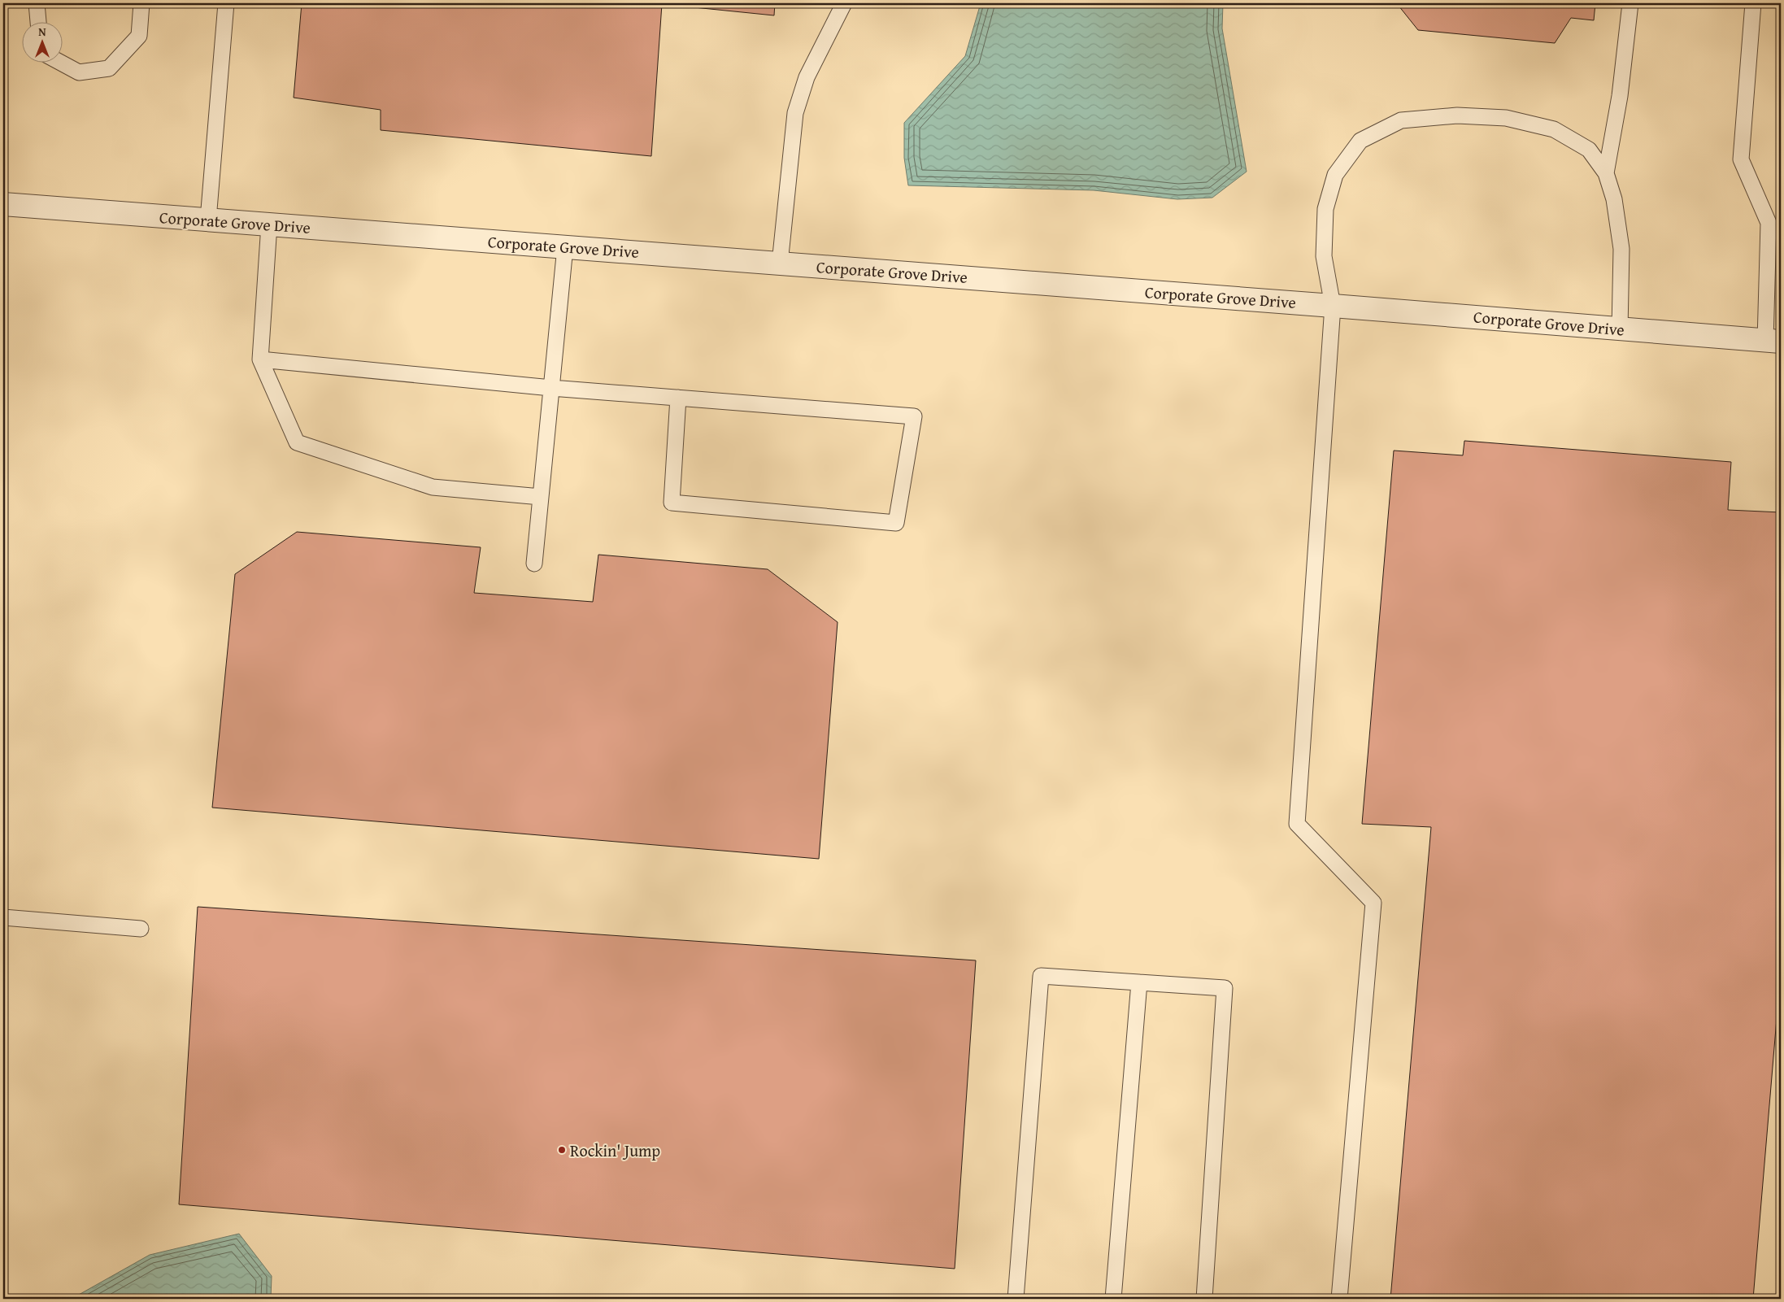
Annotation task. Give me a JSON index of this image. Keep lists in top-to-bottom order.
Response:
{
  "streets": {
    "street": ["Corporate Grove Drive"]
  },
  "places": ["Rockin' Jump"],
  "north": "top"
}
